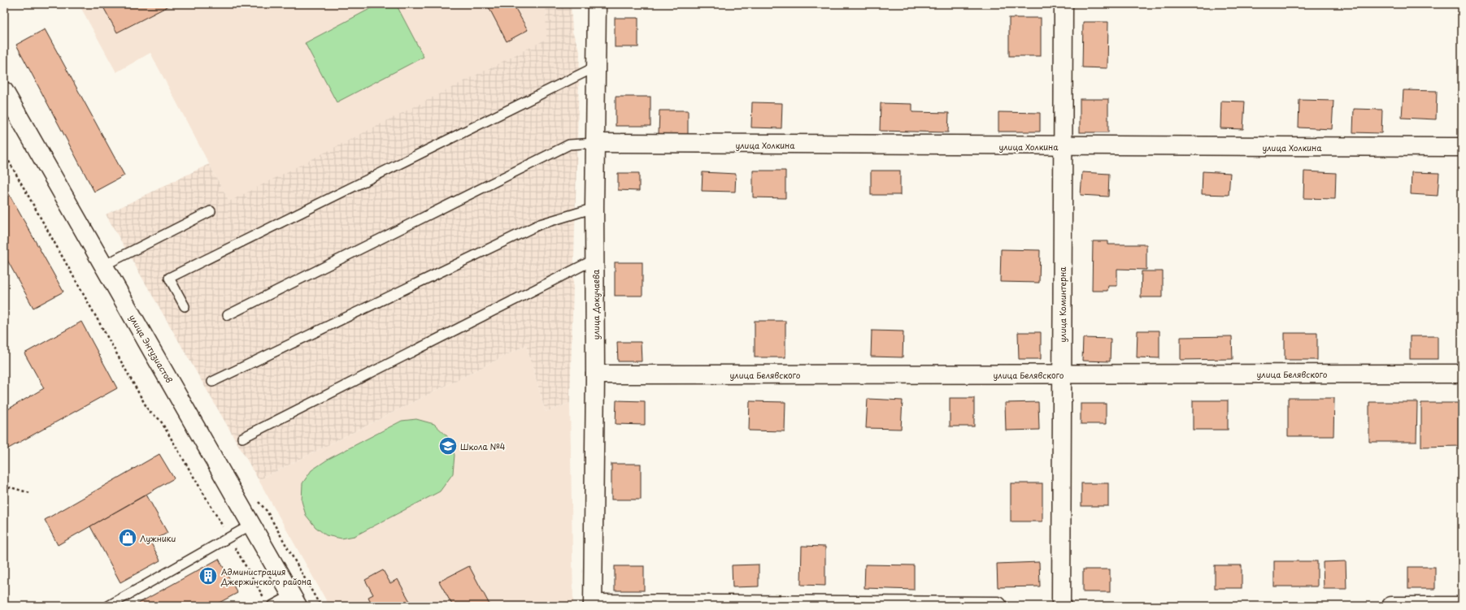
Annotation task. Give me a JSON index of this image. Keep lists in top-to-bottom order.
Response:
{
  "streets": {
    "street": [
      "улица Холкина",
      "улица Докучаева",
      "улица Коминтерна",
      "улица Энтузиастов",
      "улица Белявского"
    ]
  },
  "crossings": [
    ["улица Холкина", "улица Докучаева"],
    ["улица Холкина", "улица Коминтерна"],
    ["улица Докучаева", "улица Белявского"],
    ["улица Коминтерна", "улица Белявского"]
  ],
  "places": {
    "school or university": ["Школа №4"],
    "shop": ["Лужники"],
    "building": ["Администрация Джержинского района"]
  }
}
